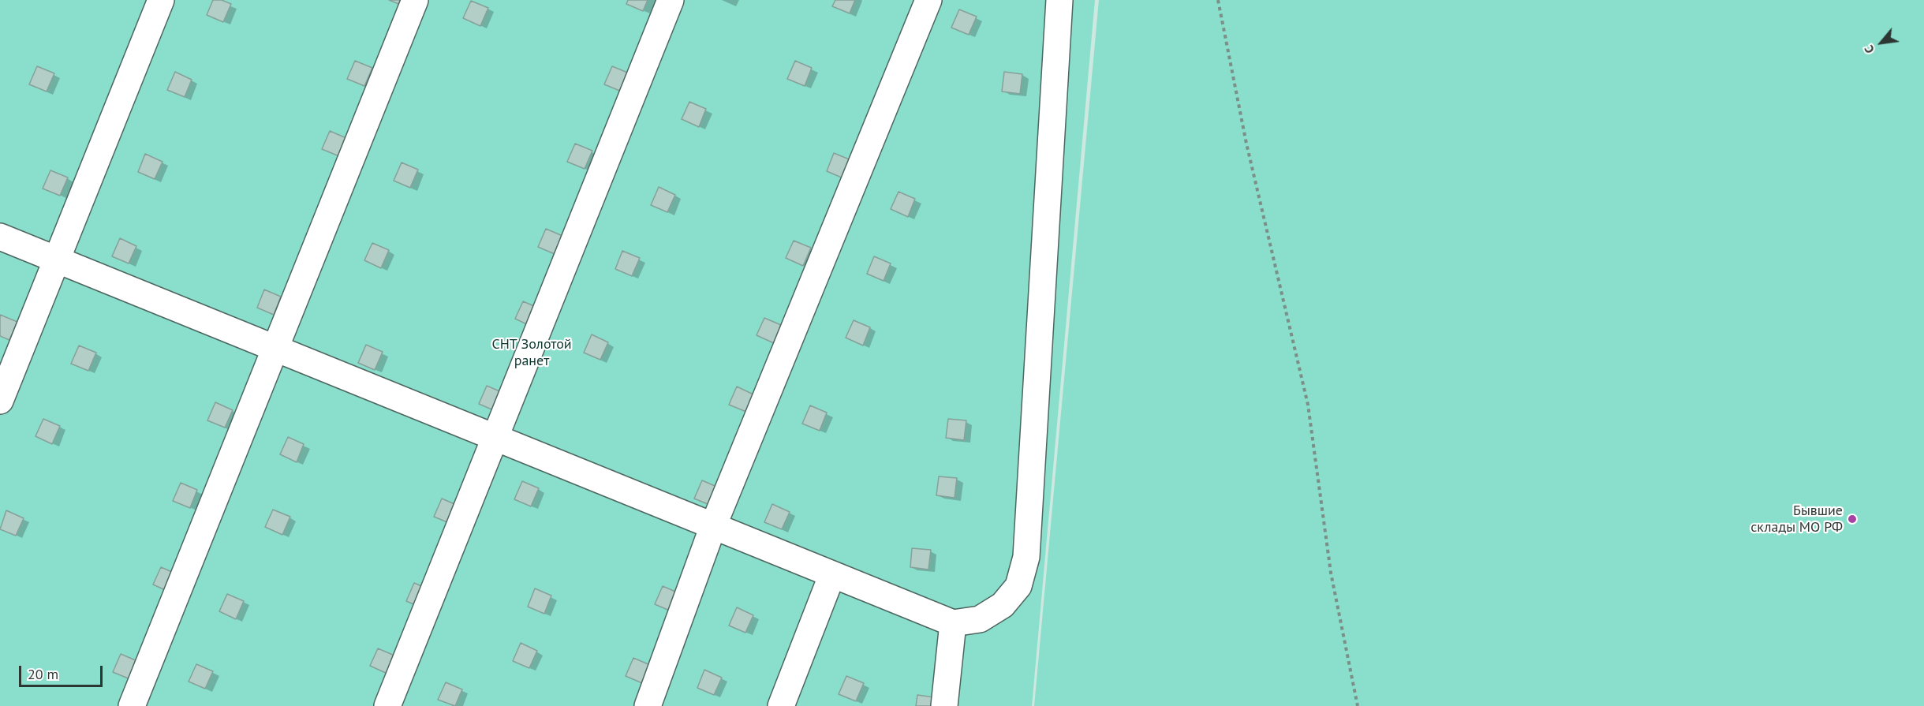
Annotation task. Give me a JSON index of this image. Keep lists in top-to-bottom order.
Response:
{
  "parks": ["СНТ Золотой ранет"],
  "places": ["Бывшие склады МО РФ"],
  "scale_bar": "20 m",
  "north": "bottom left"
}
